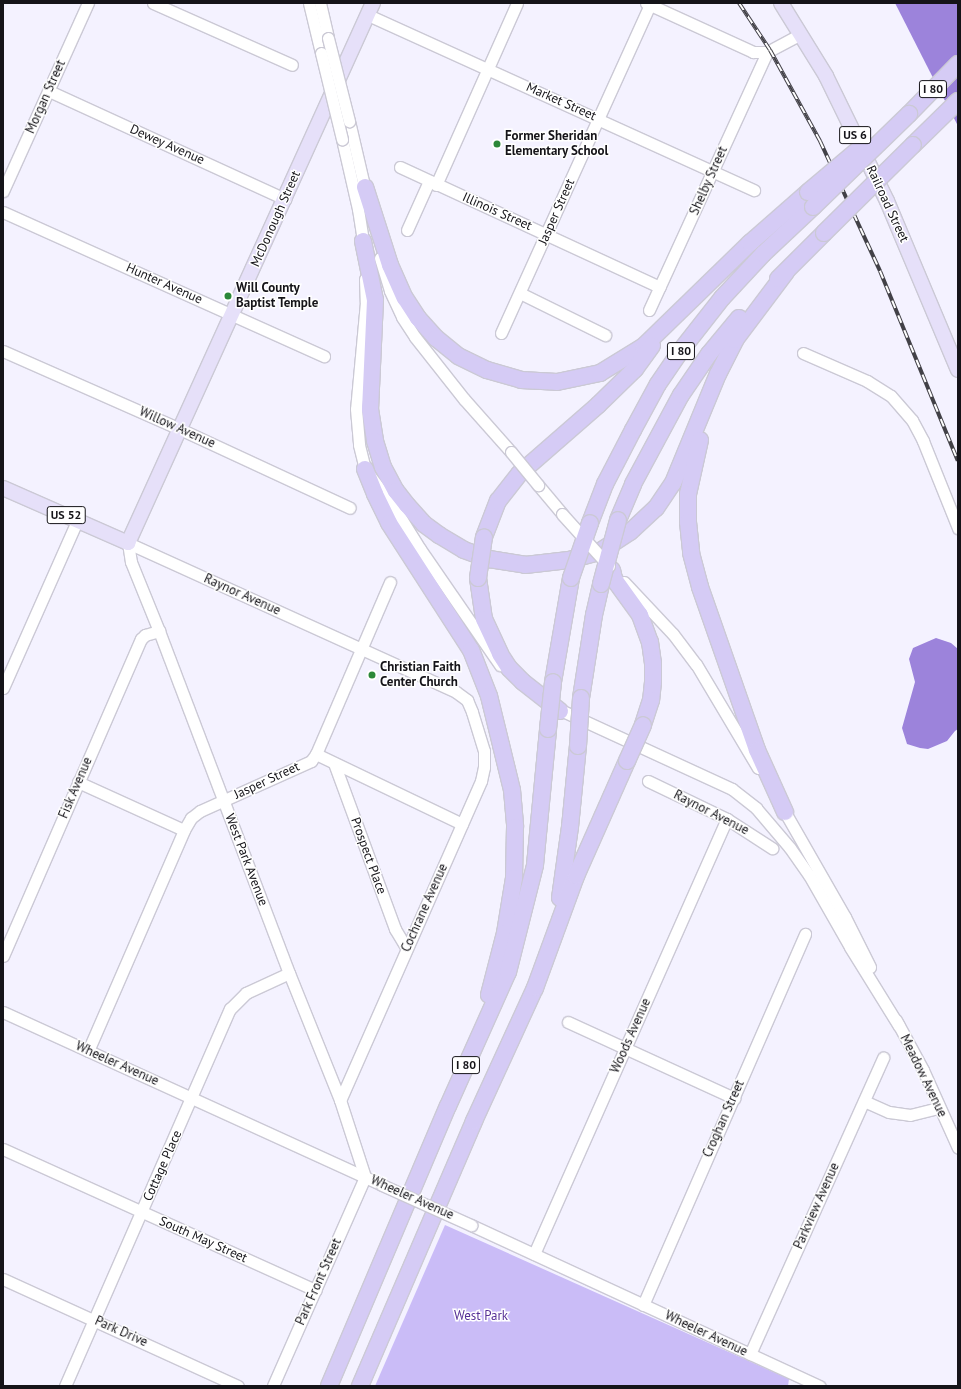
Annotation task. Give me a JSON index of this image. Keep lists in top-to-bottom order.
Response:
{
  "streets": {
    "highway": ["I 80"],
    "main road": [
      "US 6",
      "Railroad Street",
      "McDonough Street",
      "US 52",
      "Raynor Avenue"
    ],
    "street": [
      "Morgan Street",
      "Market Street",
      "Dewey Avenue",
      "Shelby Street",
      "Illinois Street",
      "Jasper Street",
      "Hunter Avenue",
      "Willow Avenue",
      "Fisk Avenue",
      "Prospect Place",
      "West Park Avenue",
      "Cochrane Avenue",
      "Woods Avenue",
      "Wheeler Avenue",
      "Meadow Avenue",
      "Croghan Street",
      "Cottage Place",
      "Parkview Avenue",
      "South May Street",
      "Park Front Street",
      "Park Drive"
    ]
  },
  "crossings": [
    ["Morgan Street", "Dewey Avenue"],
    ["Market Street", "Shelby Street"],
    ["Market Street", "Jasper Street"],
    ["Market Street", "McDonough Street"],
    ["Dewey Avenue", "McDonough Street"],
    ["Shelby Street", "Illinois Street"],
    ["Illinois Street", "Jasper Street"],
    ["Jasper Street", "Raynor Avenue"],
    ["Jasper Street", "West Park Avenue"],
    ["Jasper Street", "Wheeler Avenue"],
    ["McDonough Street", "Hunter Avenue"],
    ["McDonough Street", "Willow Avenue"],
    ["McDonough Street", "Raynor Avenue"],
    ["McDonough Street", "West Park Avenue"],
    ["Raynor Avenue", "West Park Avenue"],
    ["Raynor Avenue", "Cochrane Avenue"],
    ["Raynor Avenue", "Woods Avenue"],
    ["Fisk Avenue", "West Park Avenue"],
    ["Prospect Place", "Cochrane Avenue"],
    ["West Park Avenue", "Cochrane Avenue"],
    ["West Park Avenue", "Wheeler Avenue"],
    ["West Park Avenue", "Cottage Place"],
    ["West Park Avenue", "Park Front Street"],
    ["Woods Avenue", "Wheeler Avenue"],
    ["Wheeler Avenue", "Croghan Street"],
    ["Wheeler Avenue", "Cottage Place"],
    ["Wheeler Avenue", "Parkview Avenue"],
    ["Wheeler Avenue", "Park Front Street"],
    ["Cottage Place", "South May Street"],
    ["Cottage Place", "Park Drive"],
    ["South May Street", "Park Front Street"]
  ],
  "parks": ["West Park"],
  "places": ["Former Sheridan Elementary School", "Will County Baptist Temple", "Christian Faith Center Church"]
}
